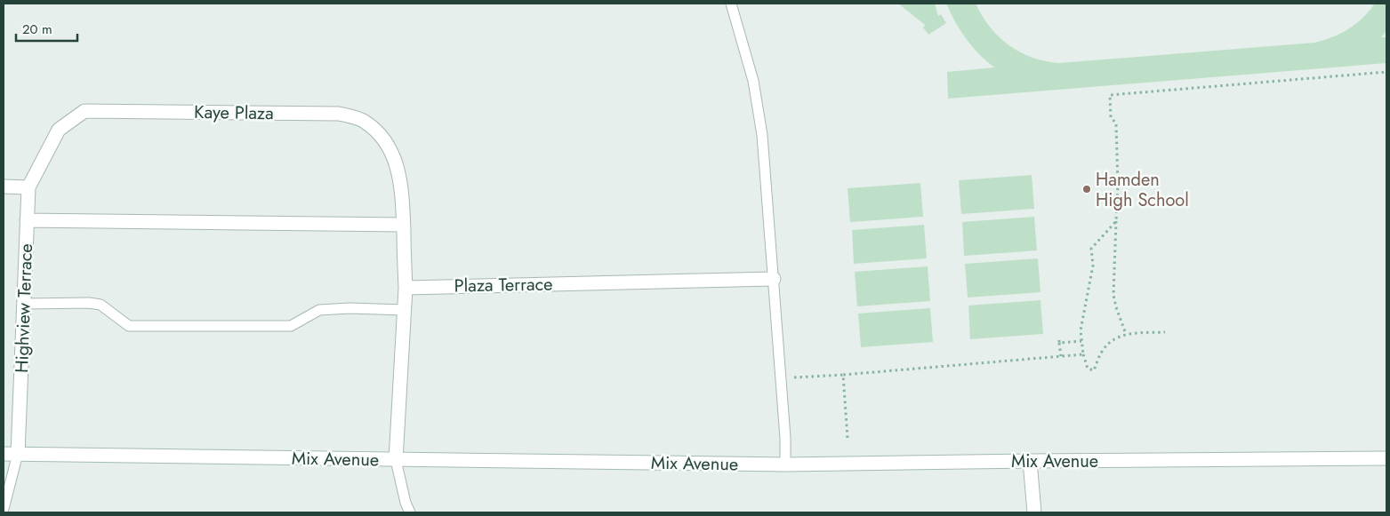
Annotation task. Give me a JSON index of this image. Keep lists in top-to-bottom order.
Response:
{
  "streets": {
    "street": [
      "Kaye Plaza",
      "Plaza Terrace",
      "Highview Terrace",
      "Mix Avenue"
    ]
  },
  "crossings": [
    ["Kaye Plaza", "Plaza Terrace"],
    ["Kaye Plaza", "Highview Terrace"],
    ["Highview Terrace", "Mix Avenue"]
  ],
  "places": ["Hamden High School"],
  "scale_bar": "20 m"
}
